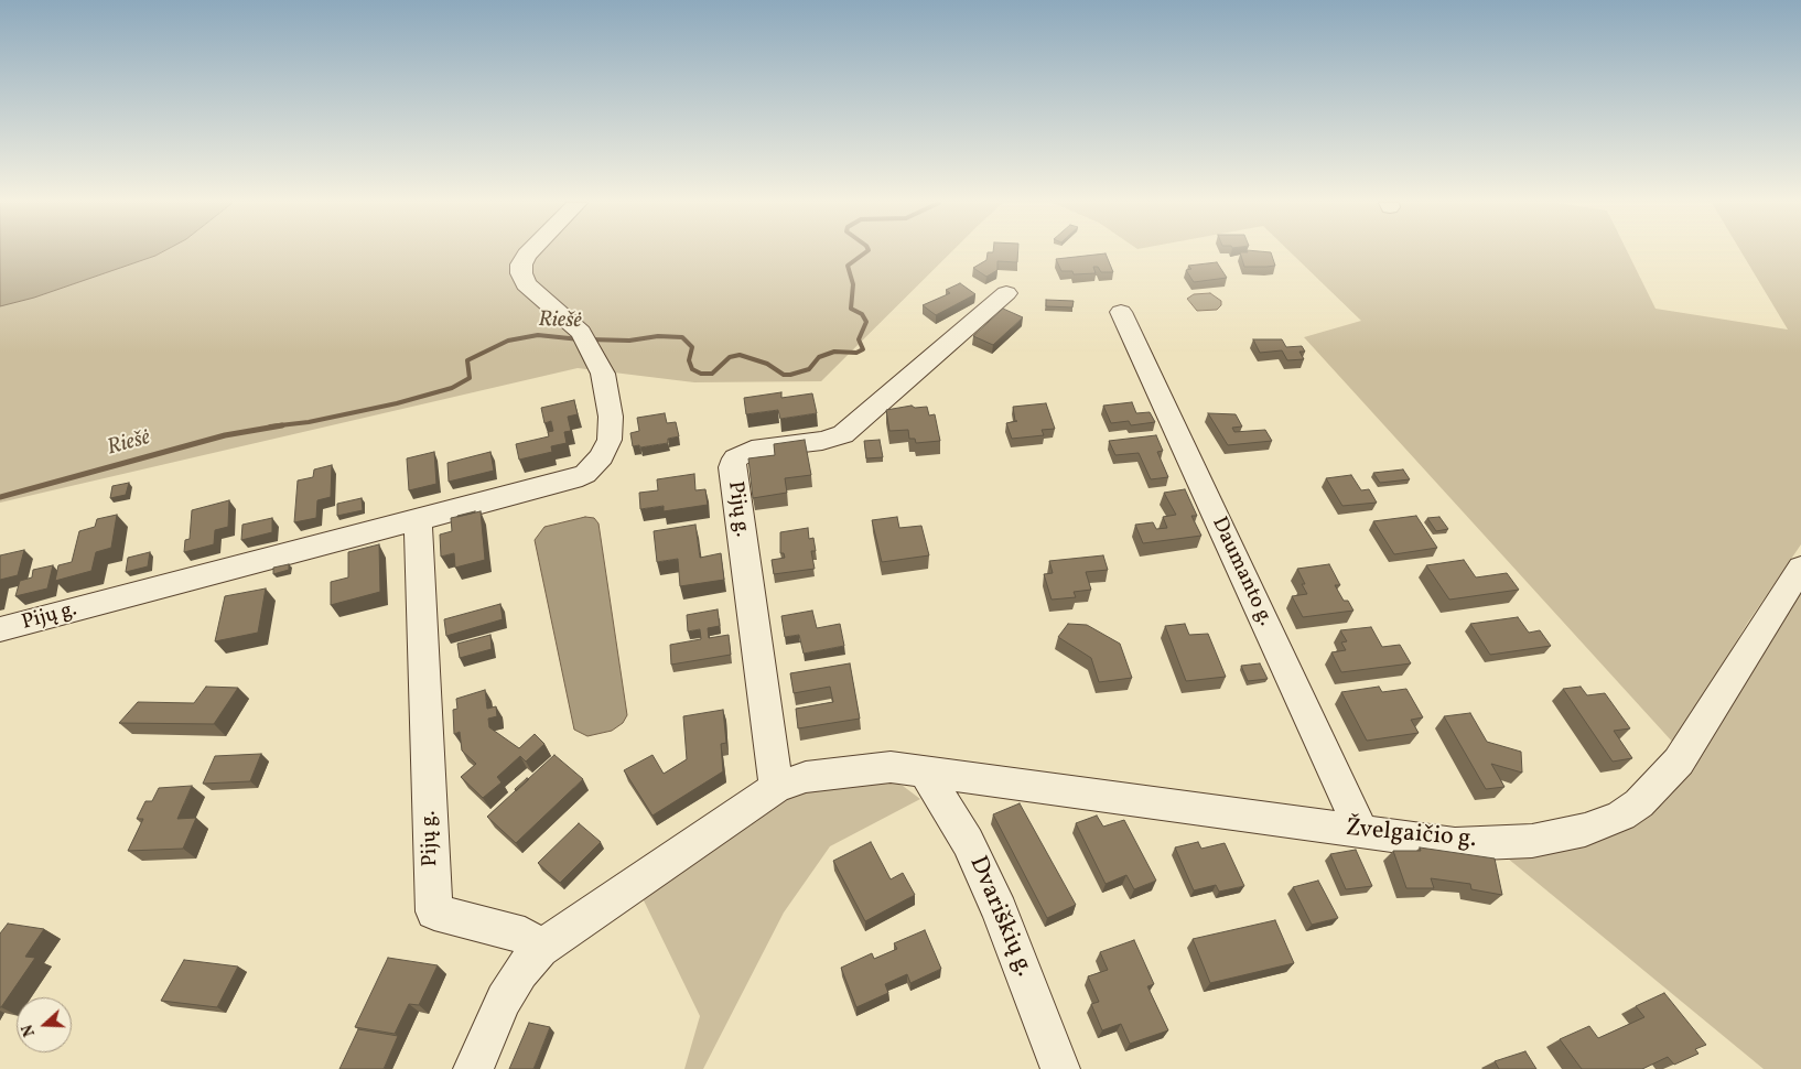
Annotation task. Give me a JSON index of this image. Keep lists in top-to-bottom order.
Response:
{
  "streets": {
    "street": [
      "Pijų g.",
      "Daumanto g.",
      "Žvelgaičio g.",
      "Dvariškių g."
    ]
  },
  "crossings": [
    ["Pijų g.", "Žvelgaičio g."],
    ["Daumanto g.", "Žvelgaičio g."],
    ["Žvelgaičio g.", "Dvariškių g."]
  ],
  "water": ["Riešė"],
  "north": "left"
}
